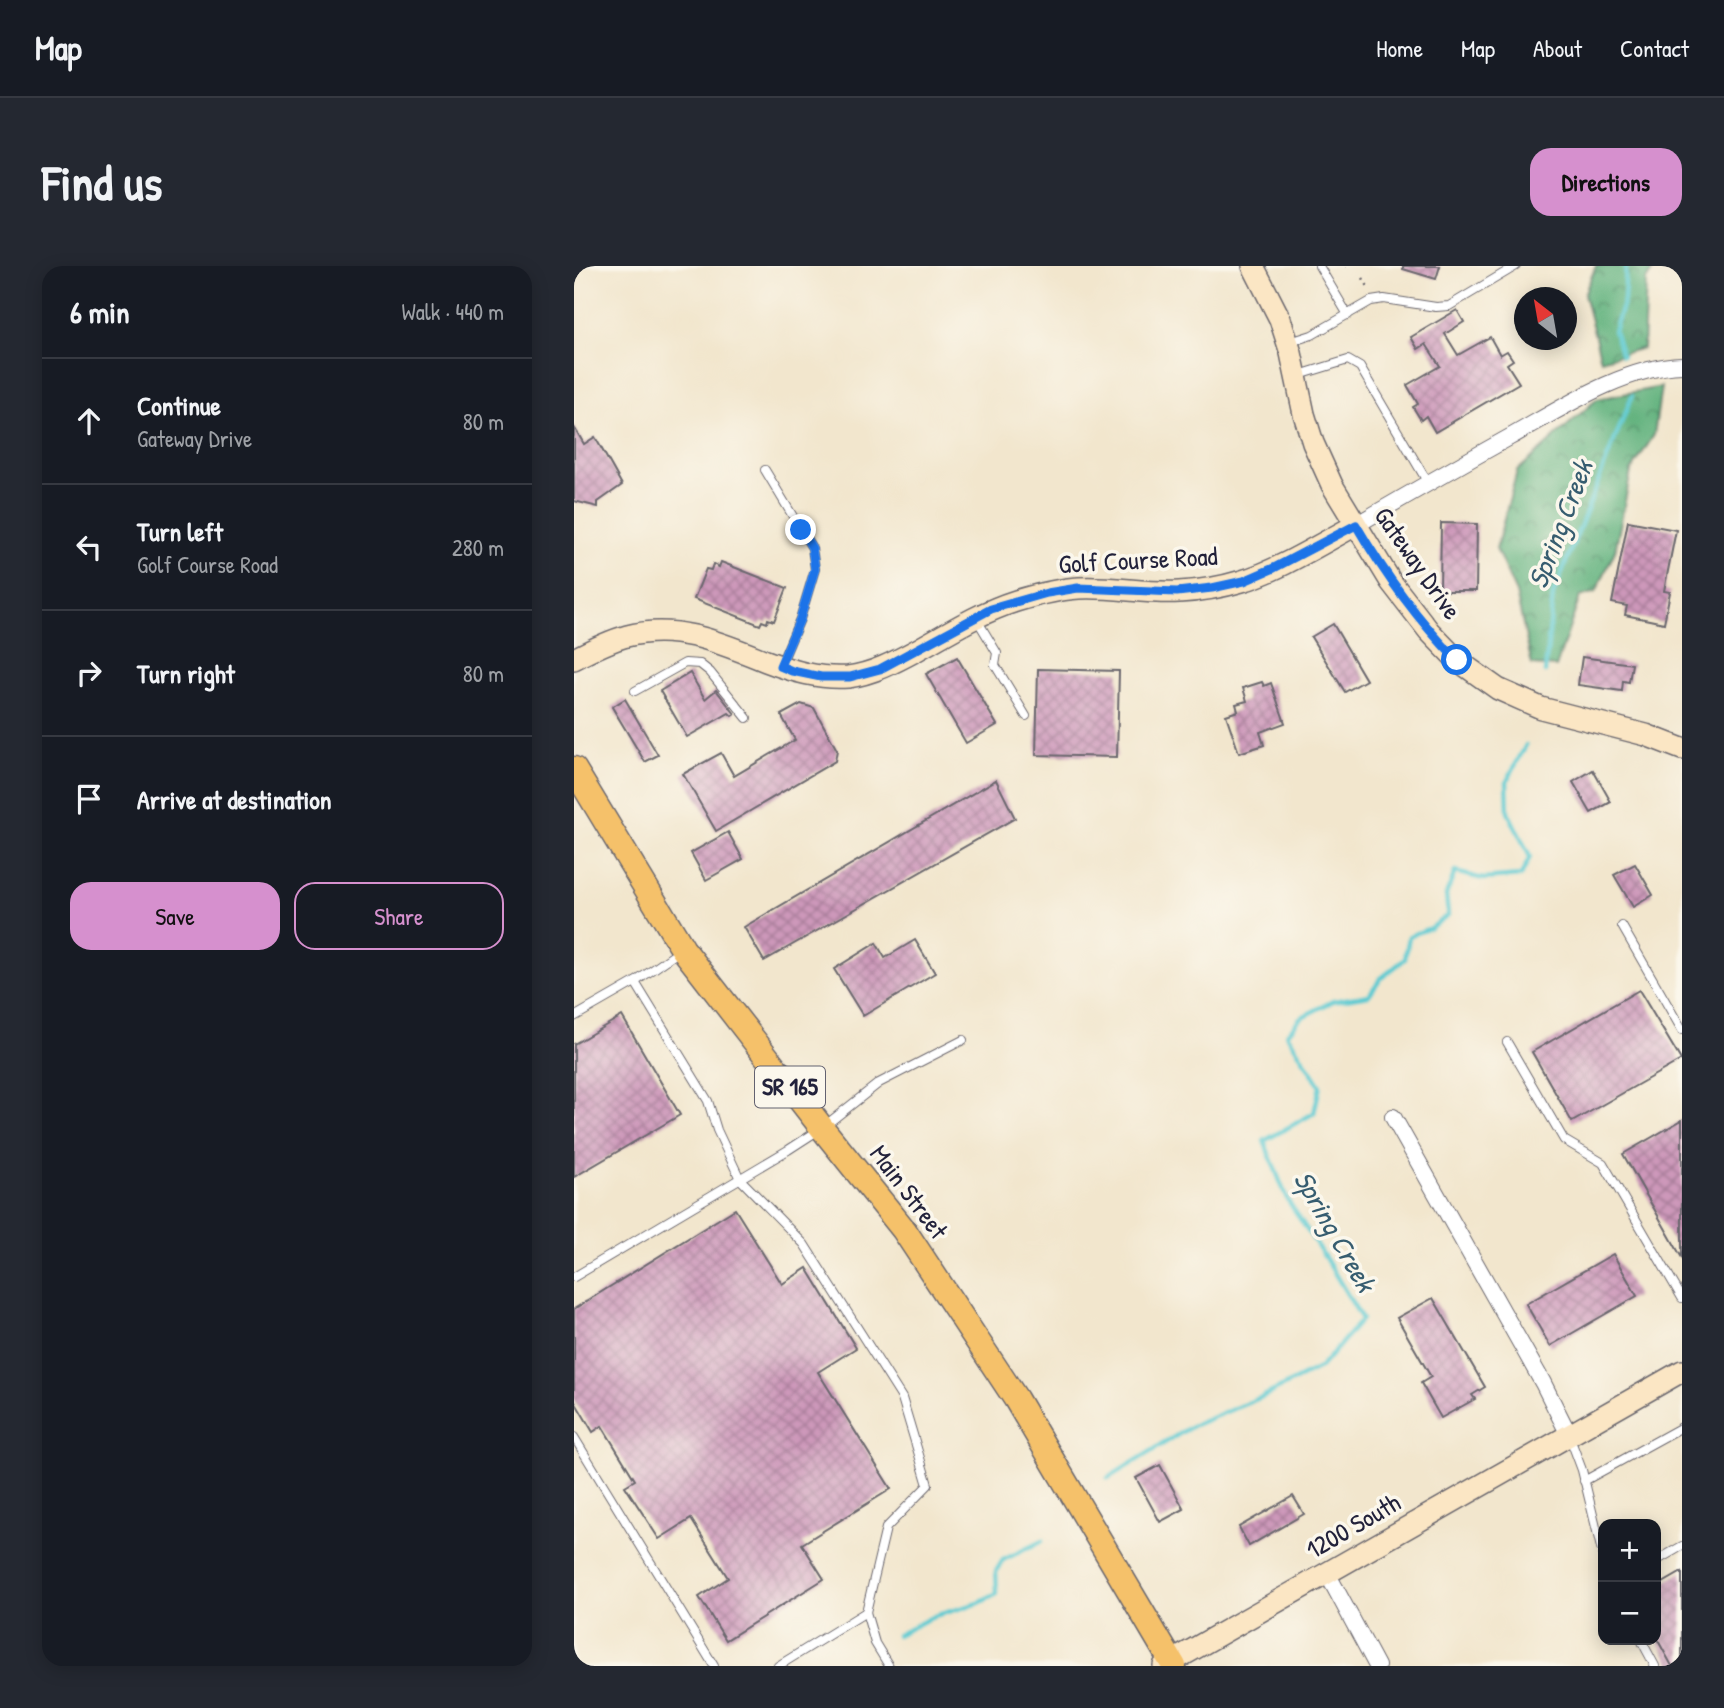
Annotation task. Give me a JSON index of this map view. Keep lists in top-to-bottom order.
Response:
{
  "streets": {
    "main road": [
      "Golf Course Road",
      "Gateway Drive",
      "SR 165",
      "Main Street",
      "1200 South"
    ]
  },
  "crossings": [
    ["Golf Course Road", "Gateway Drive"],
    ["Main Street", "1200 South"]
  ],
  "water": ["Spring Creek"],
  "north": "top left",
  "page": {
    "header": "Map",
    "nav": [
      "Home",
      "Map",
      "About",
      "Contact"
    ],
    "buttons": [
      "Directions",
      ["Save", "Share"]
    ],
    "title": "Find us",
    "heading": ["6 min", "Walk · 440 m"],
    "list": [
      ["Continue", "Gateway Drive", "80 m"],
      ["Turn left", "Golf Course Road", "280 m"],
      ["Turn right", "80 m"],
      "Arrive at destination"
    ],
    "map_buttons": ["+", "−"]
  }
}
